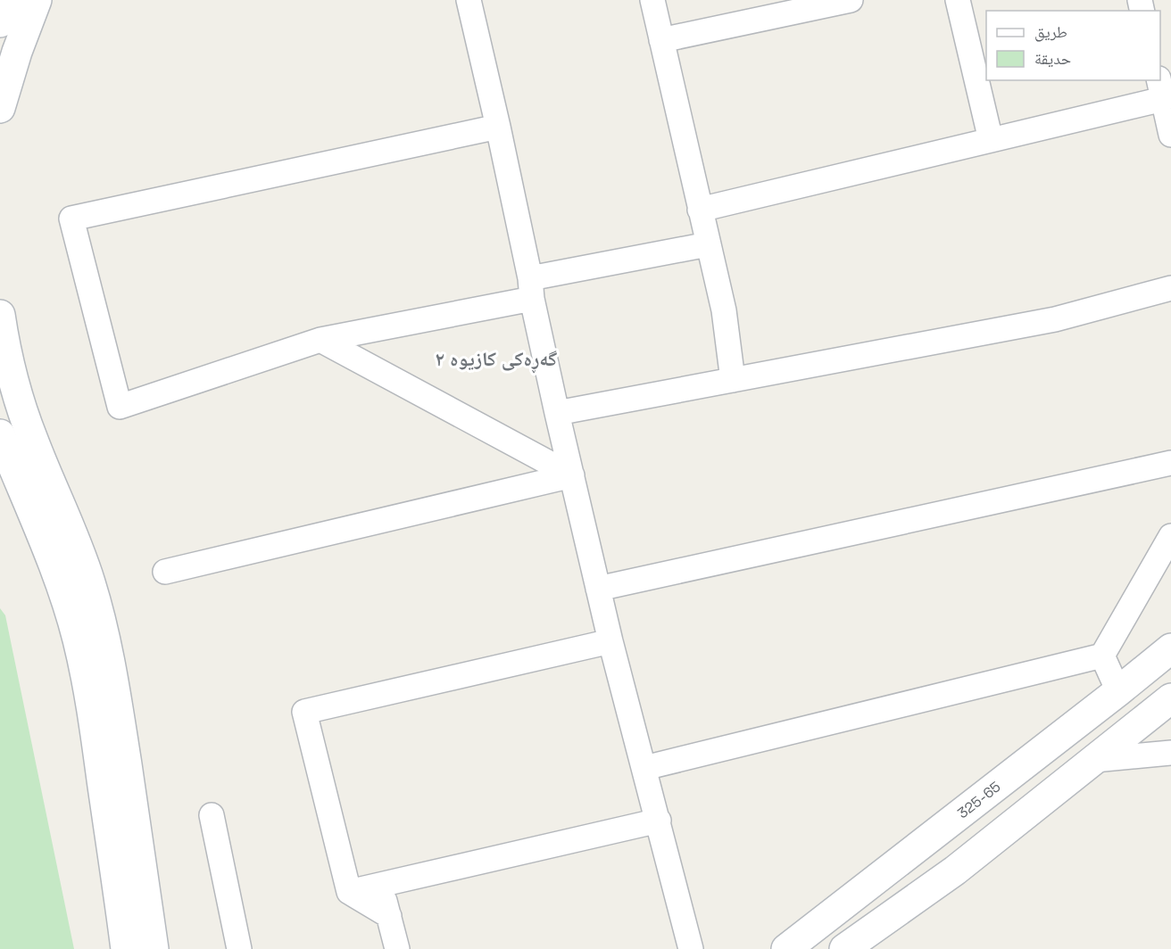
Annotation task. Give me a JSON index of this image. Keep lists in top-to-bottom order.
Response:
{
  "streets": {
    "street": ["325-65"]
  },
  "districts": ["گەڕەکی کازیوە ٢"],
  "legend": ["طريق", "حديقة"]
}
